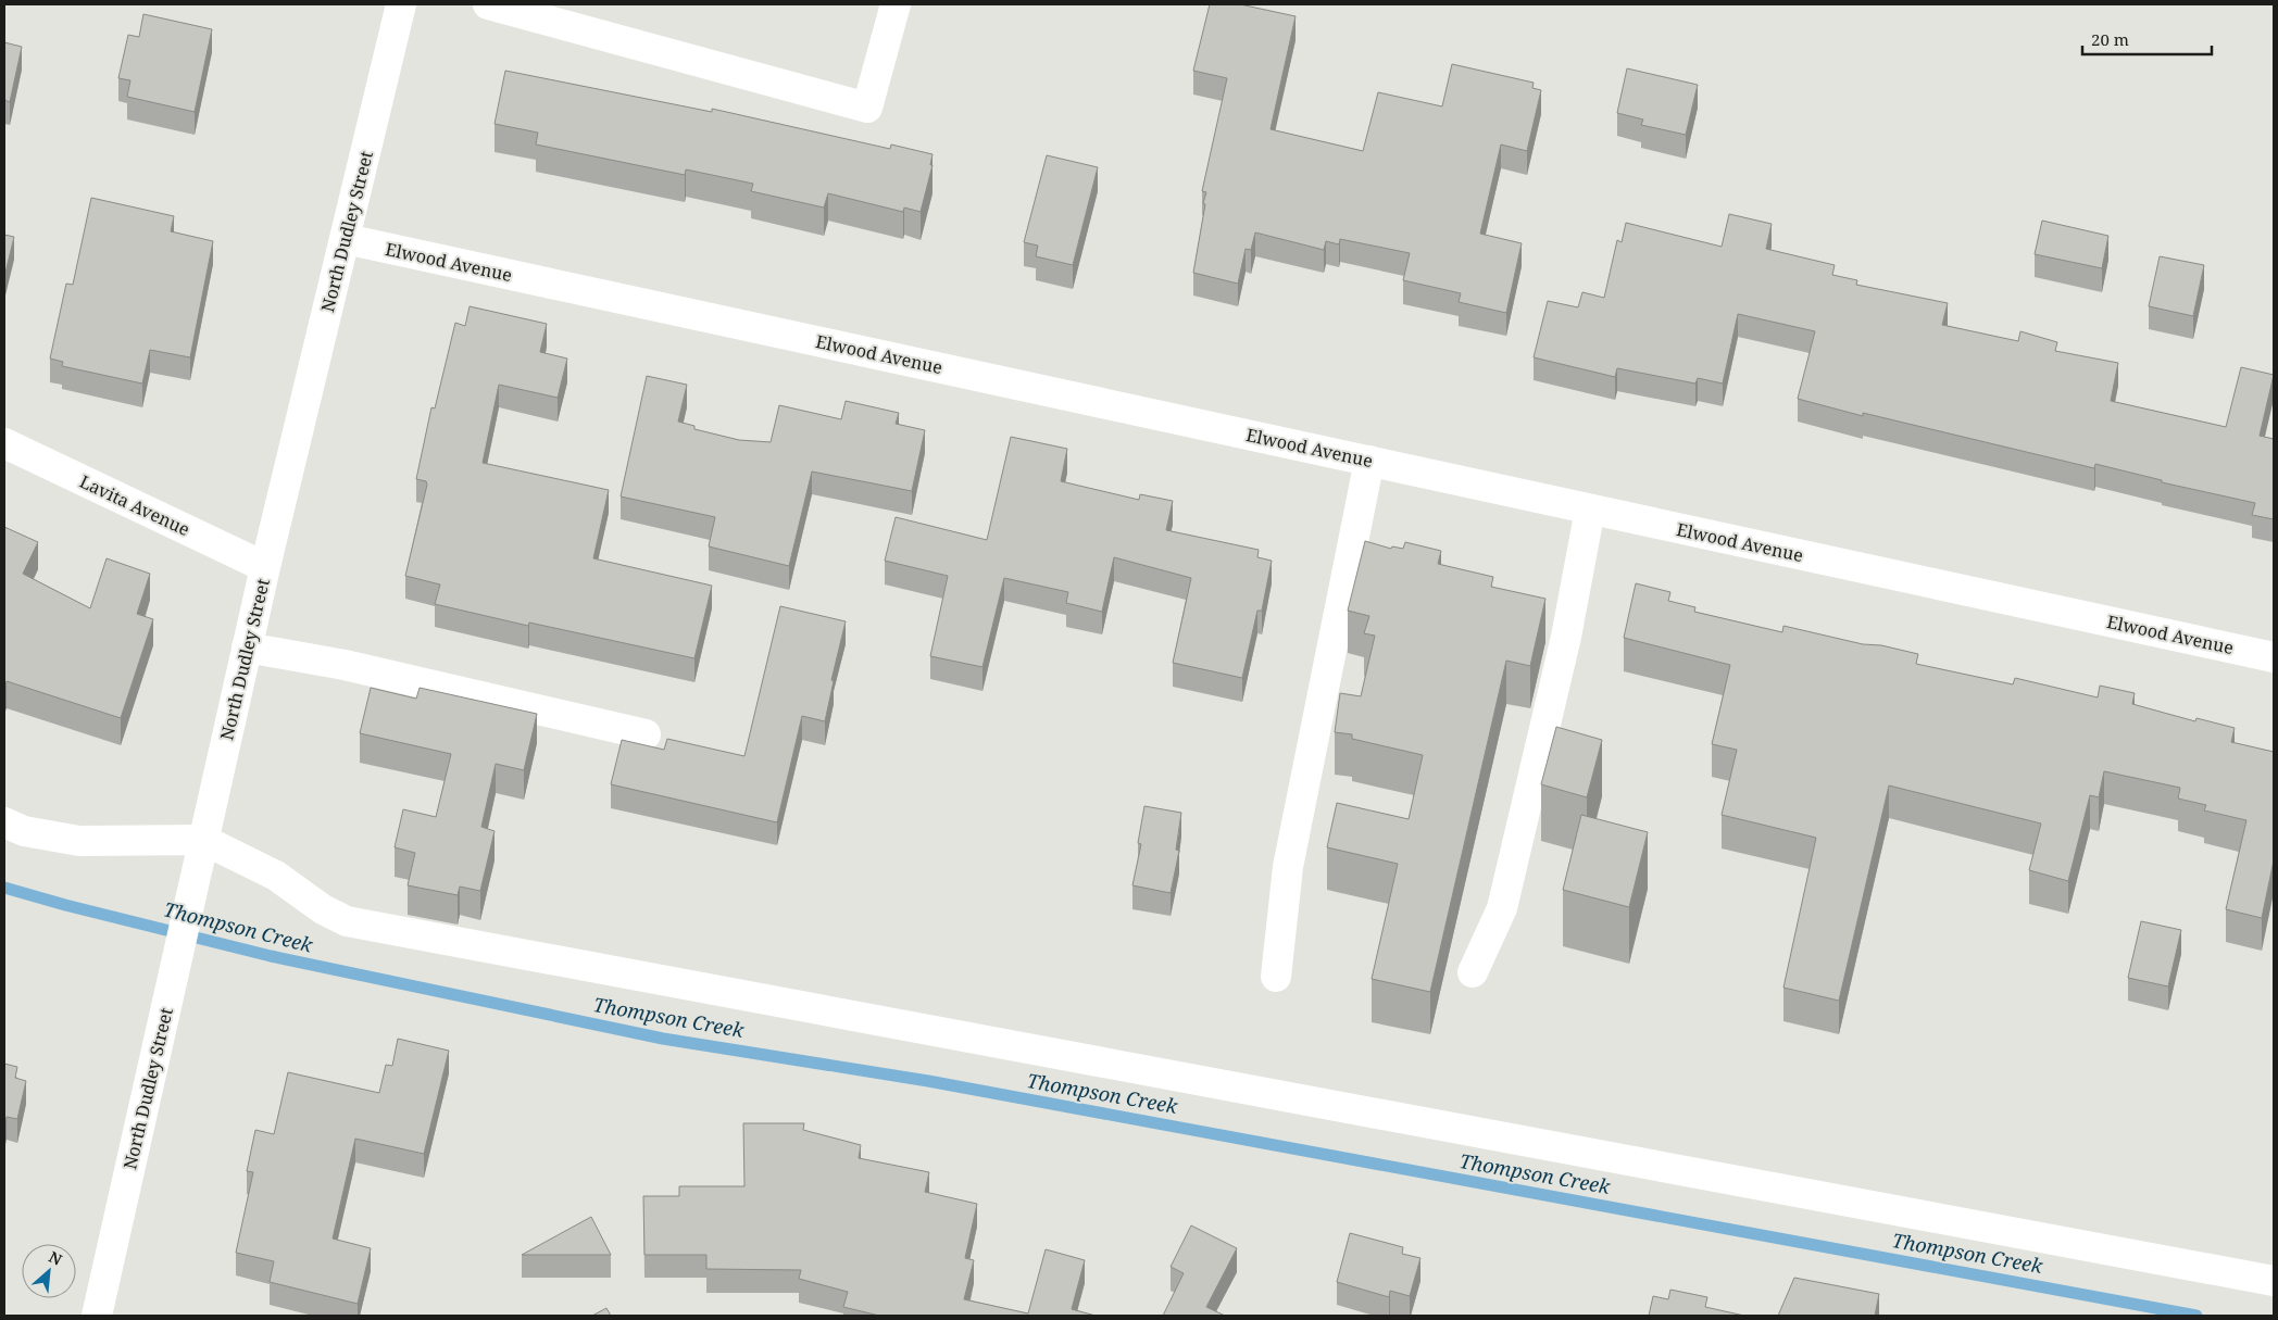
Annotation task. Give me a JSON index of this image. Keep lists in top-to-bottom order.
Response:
{
  "streets": {
    "street": ["North Dudley Street", "Elwood Avenue", "Lavita Avenue"]
  },
  "crossings": [
    ["North Dudley Street", "Elwood Avenue"],
    ["North Dudley Street", "Lavita Avenue"]
  ],
  "water": ["Thompson Creek"],
  "scale_bar": "20 m",
  "north": "top right"
}
